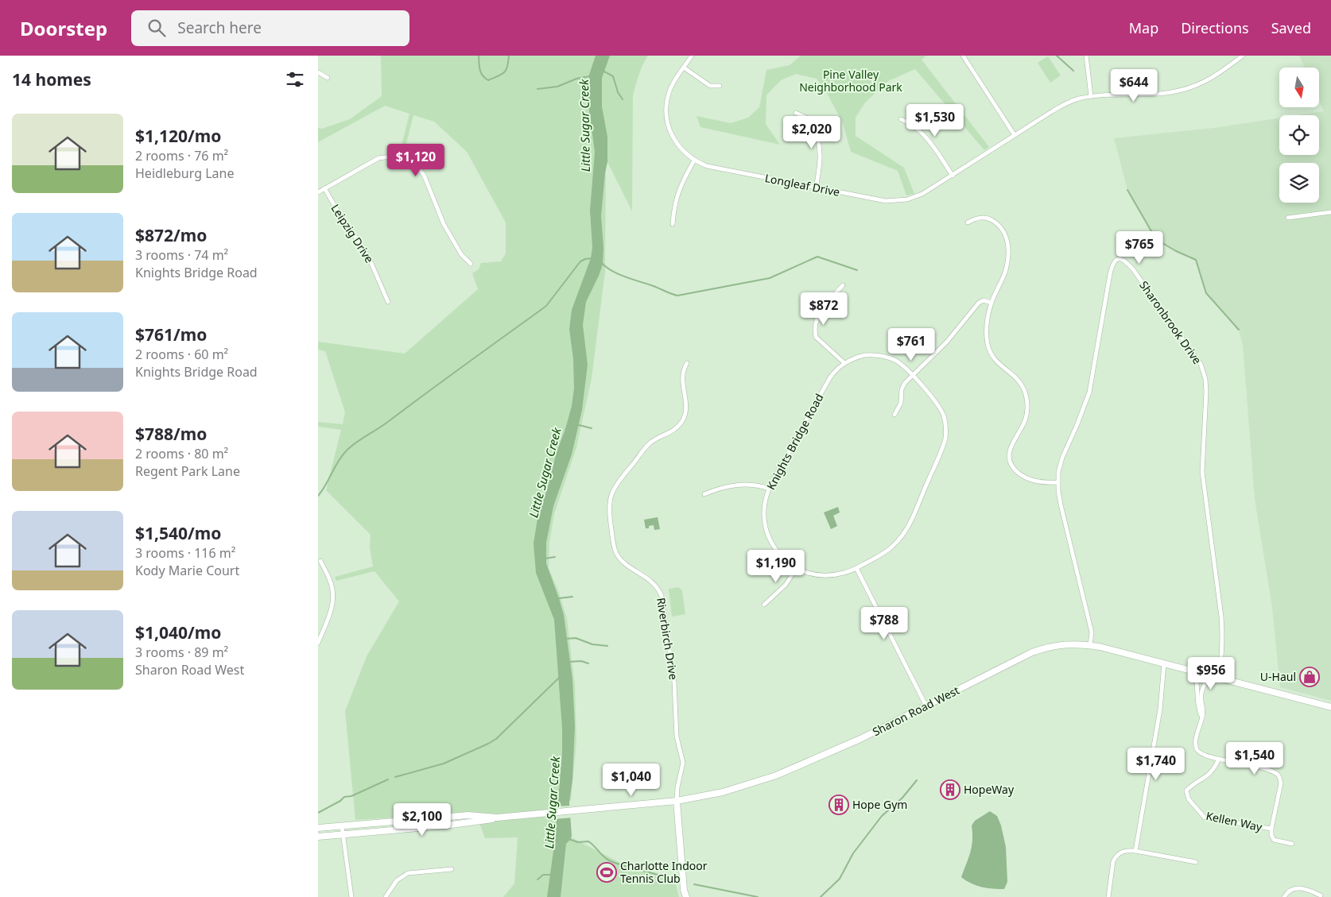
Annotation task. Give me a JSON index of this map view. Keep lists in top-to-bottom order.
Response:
{
  "streets": {
    "main road": ["Sharon Road West"],
    "street": [
      "Longleaf Drive",
      "Leipzig Drive",
      "Sharonbrook Drive",
      "Knights Bridge Road",
      "Riverbirch Drive",
      "Kellen Way"
    ]
  },
  "crossings": [
    ["Sharonbrook Drive", "Sharon Road West"],
    ["Riverbirch Drive", "Sharon Road West"]
  ],
  "water": ["Little Sugar Creek"],
  "parks": ["Pine Valley Neighborhood Park"],
  "places": {
    "shop": ["U-Haul"],
    "building": ["HopeWay", "Hope Gym"],
    "sports": ["Charlotte Indoor Tennis Club"]
  },
  "north": "bottom",
  "page": {
    "header": "Doorstep",
    "search": "Search here",
    "nav": ["Map", "Directions", "Saved"],
    "heading": "14 homes",
    "price": [
      "$644",
      "$1,530",
      "$2,020",
      "$1,120",
      "$765",
      "$872",
      "$761",
      "$1,190",
      "$788",
      "$956",
      "$1,540",
      "$1,740",
      "$1,040",
      "$2,100"
    ],
    "list": [
      {
        "name": "$1,120/mo",
        "note": "2 rooms · 76 m² · Heidleburg Lane"
      },
      {
        "name": "$872/mo",
        "note": "3 rooms · 74 m² · Knights Bridge Road"
      },
      {
        "name": "$761/mo",
        "note": "2 rooms · 60 m² · Knights Bridge Road"
      },
      {
        "name": "$788/mo",
        "note": "2 rooms · 80 m² · Regent Park Lane"
      },
      {
        "name": "$1,540/mo",
        "note": "3 rooms · 116 m² · Kody Marie Court"
      },
      {
        "name": "$1,040/mo",
        "note": "3 rooms · 89 m² · Sharon Road West"
      }
    ]
  }
}
